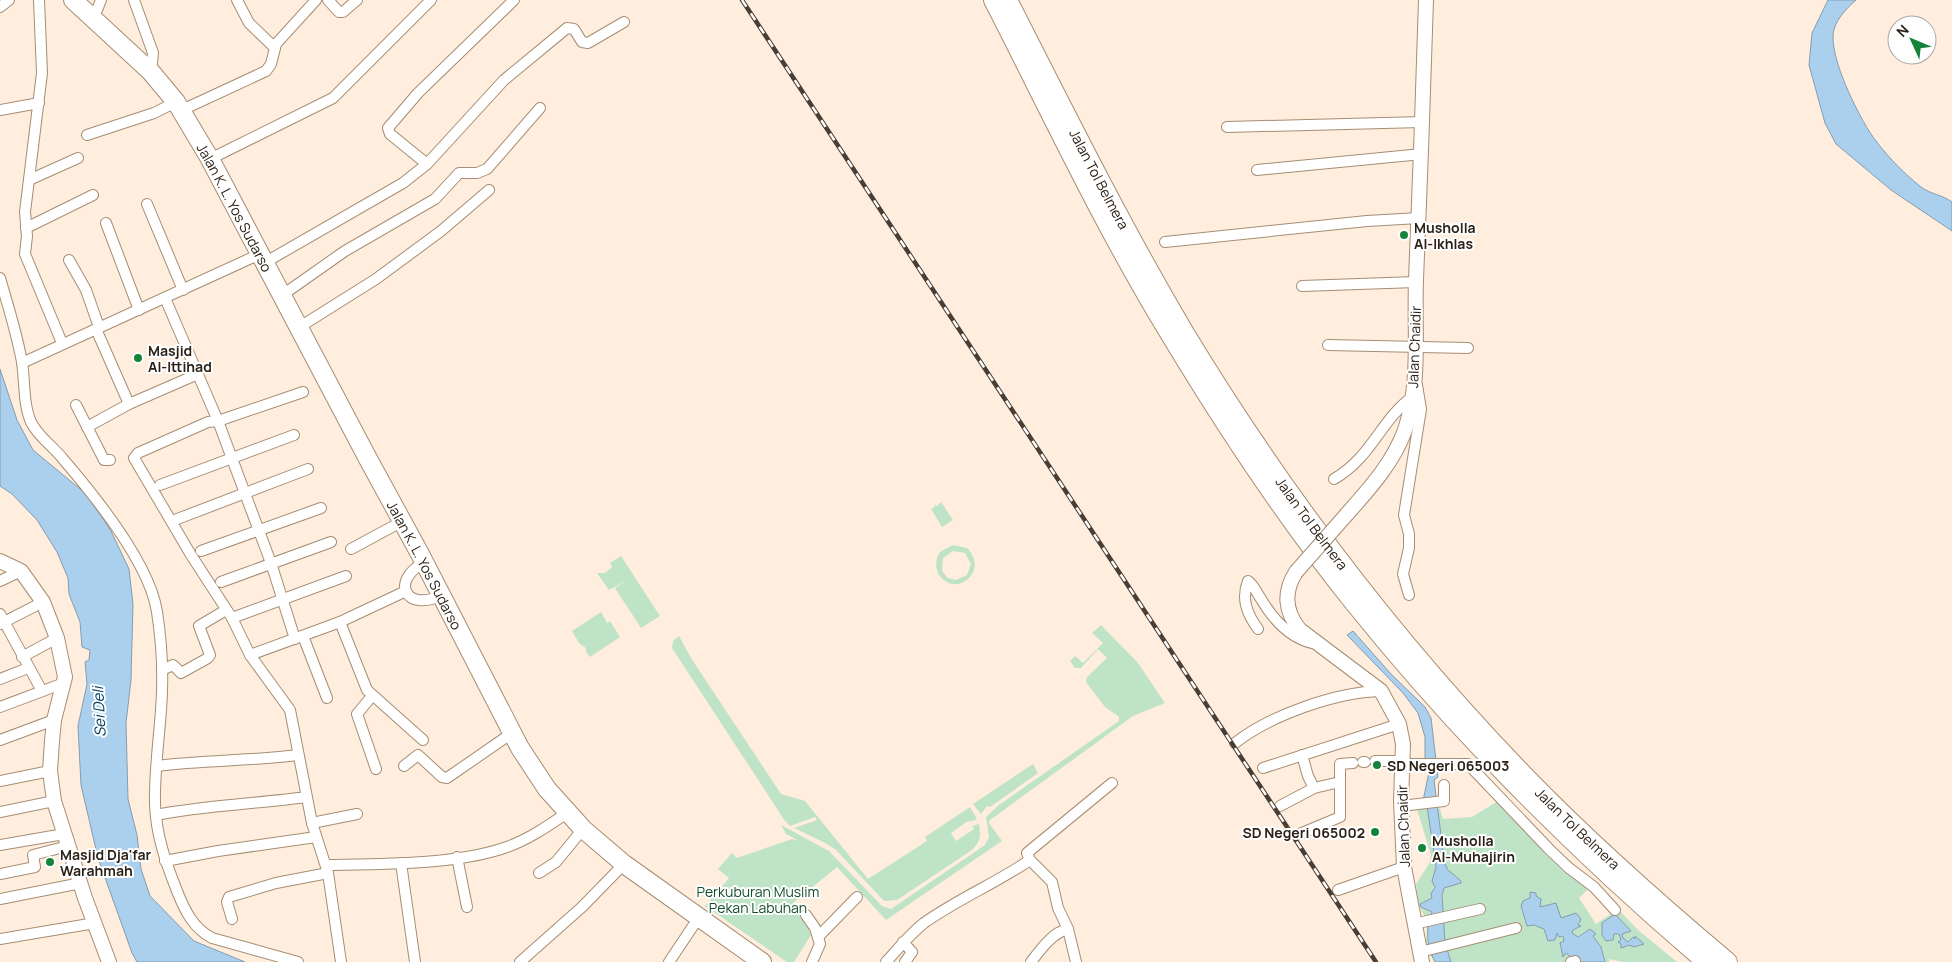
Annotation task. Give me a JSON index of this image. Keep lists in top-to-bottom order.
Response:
{
  "streets": {
    "highway": ["Jalan Tol Belmera", "Jalan K. L. Yos Sudarso"],
    "street": ["Jalan Chaidir"]
  },
  "water": ["Sei Deli"],
  "parks": ["Perkuburan Muslim Pekan Labuhan"],
  "places": [
    "Musholla Al-Ikhlas",
    "Masjid Al-Ittihad",
    "SD Negeri 065003",
    "SD Negeri 065002",
    "Musholla Al-Muhajirin",
    "Masjid Dja'far Warahmah"
  ],
  "north": "top left"
}
